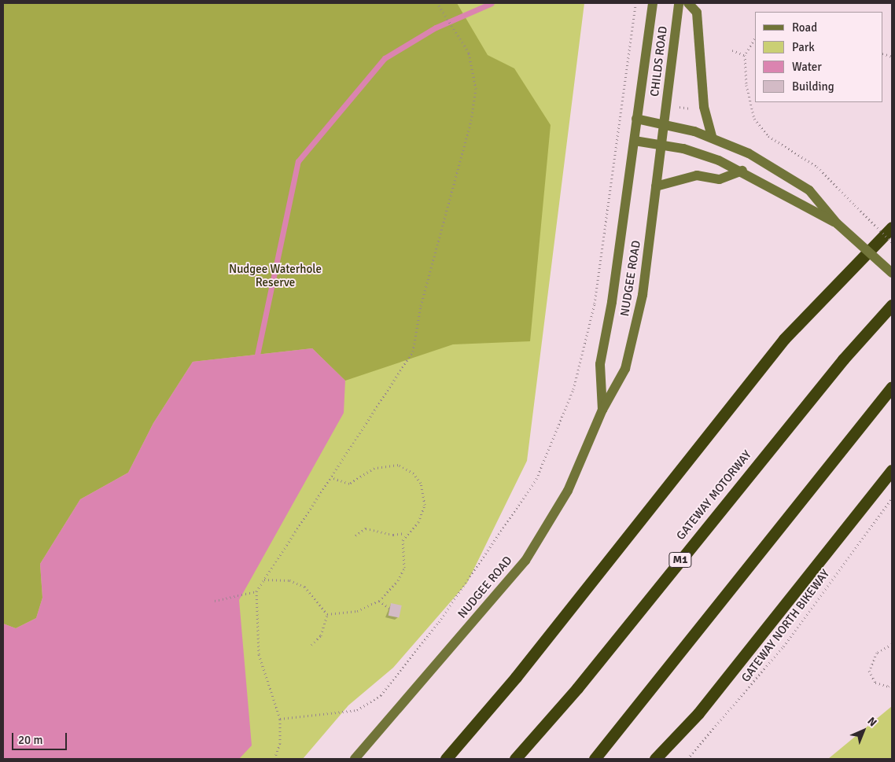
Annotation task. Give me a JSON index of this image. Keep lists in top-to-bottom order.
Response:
{
  "streets": {
    "highway": ["GATEWAY MOTORWAY", "M1"],
    "main road": ["CHILDS ROAD", "NUDGEE ROAD"],
    "path": ["GATEWAY NORTH BIKEWAY"]
  },
  "crossings": [
    ["CHILDS ROAD", "NUDGEE ROAD"]
  ],
  "parks": ["Nudgee Waterhole Reserve"],
  "legend": [
    "Road",
    "Park",
    "Water",
    "Building"
  ],
  "scale_bar": "20 m",
  "north": "top right"
}
